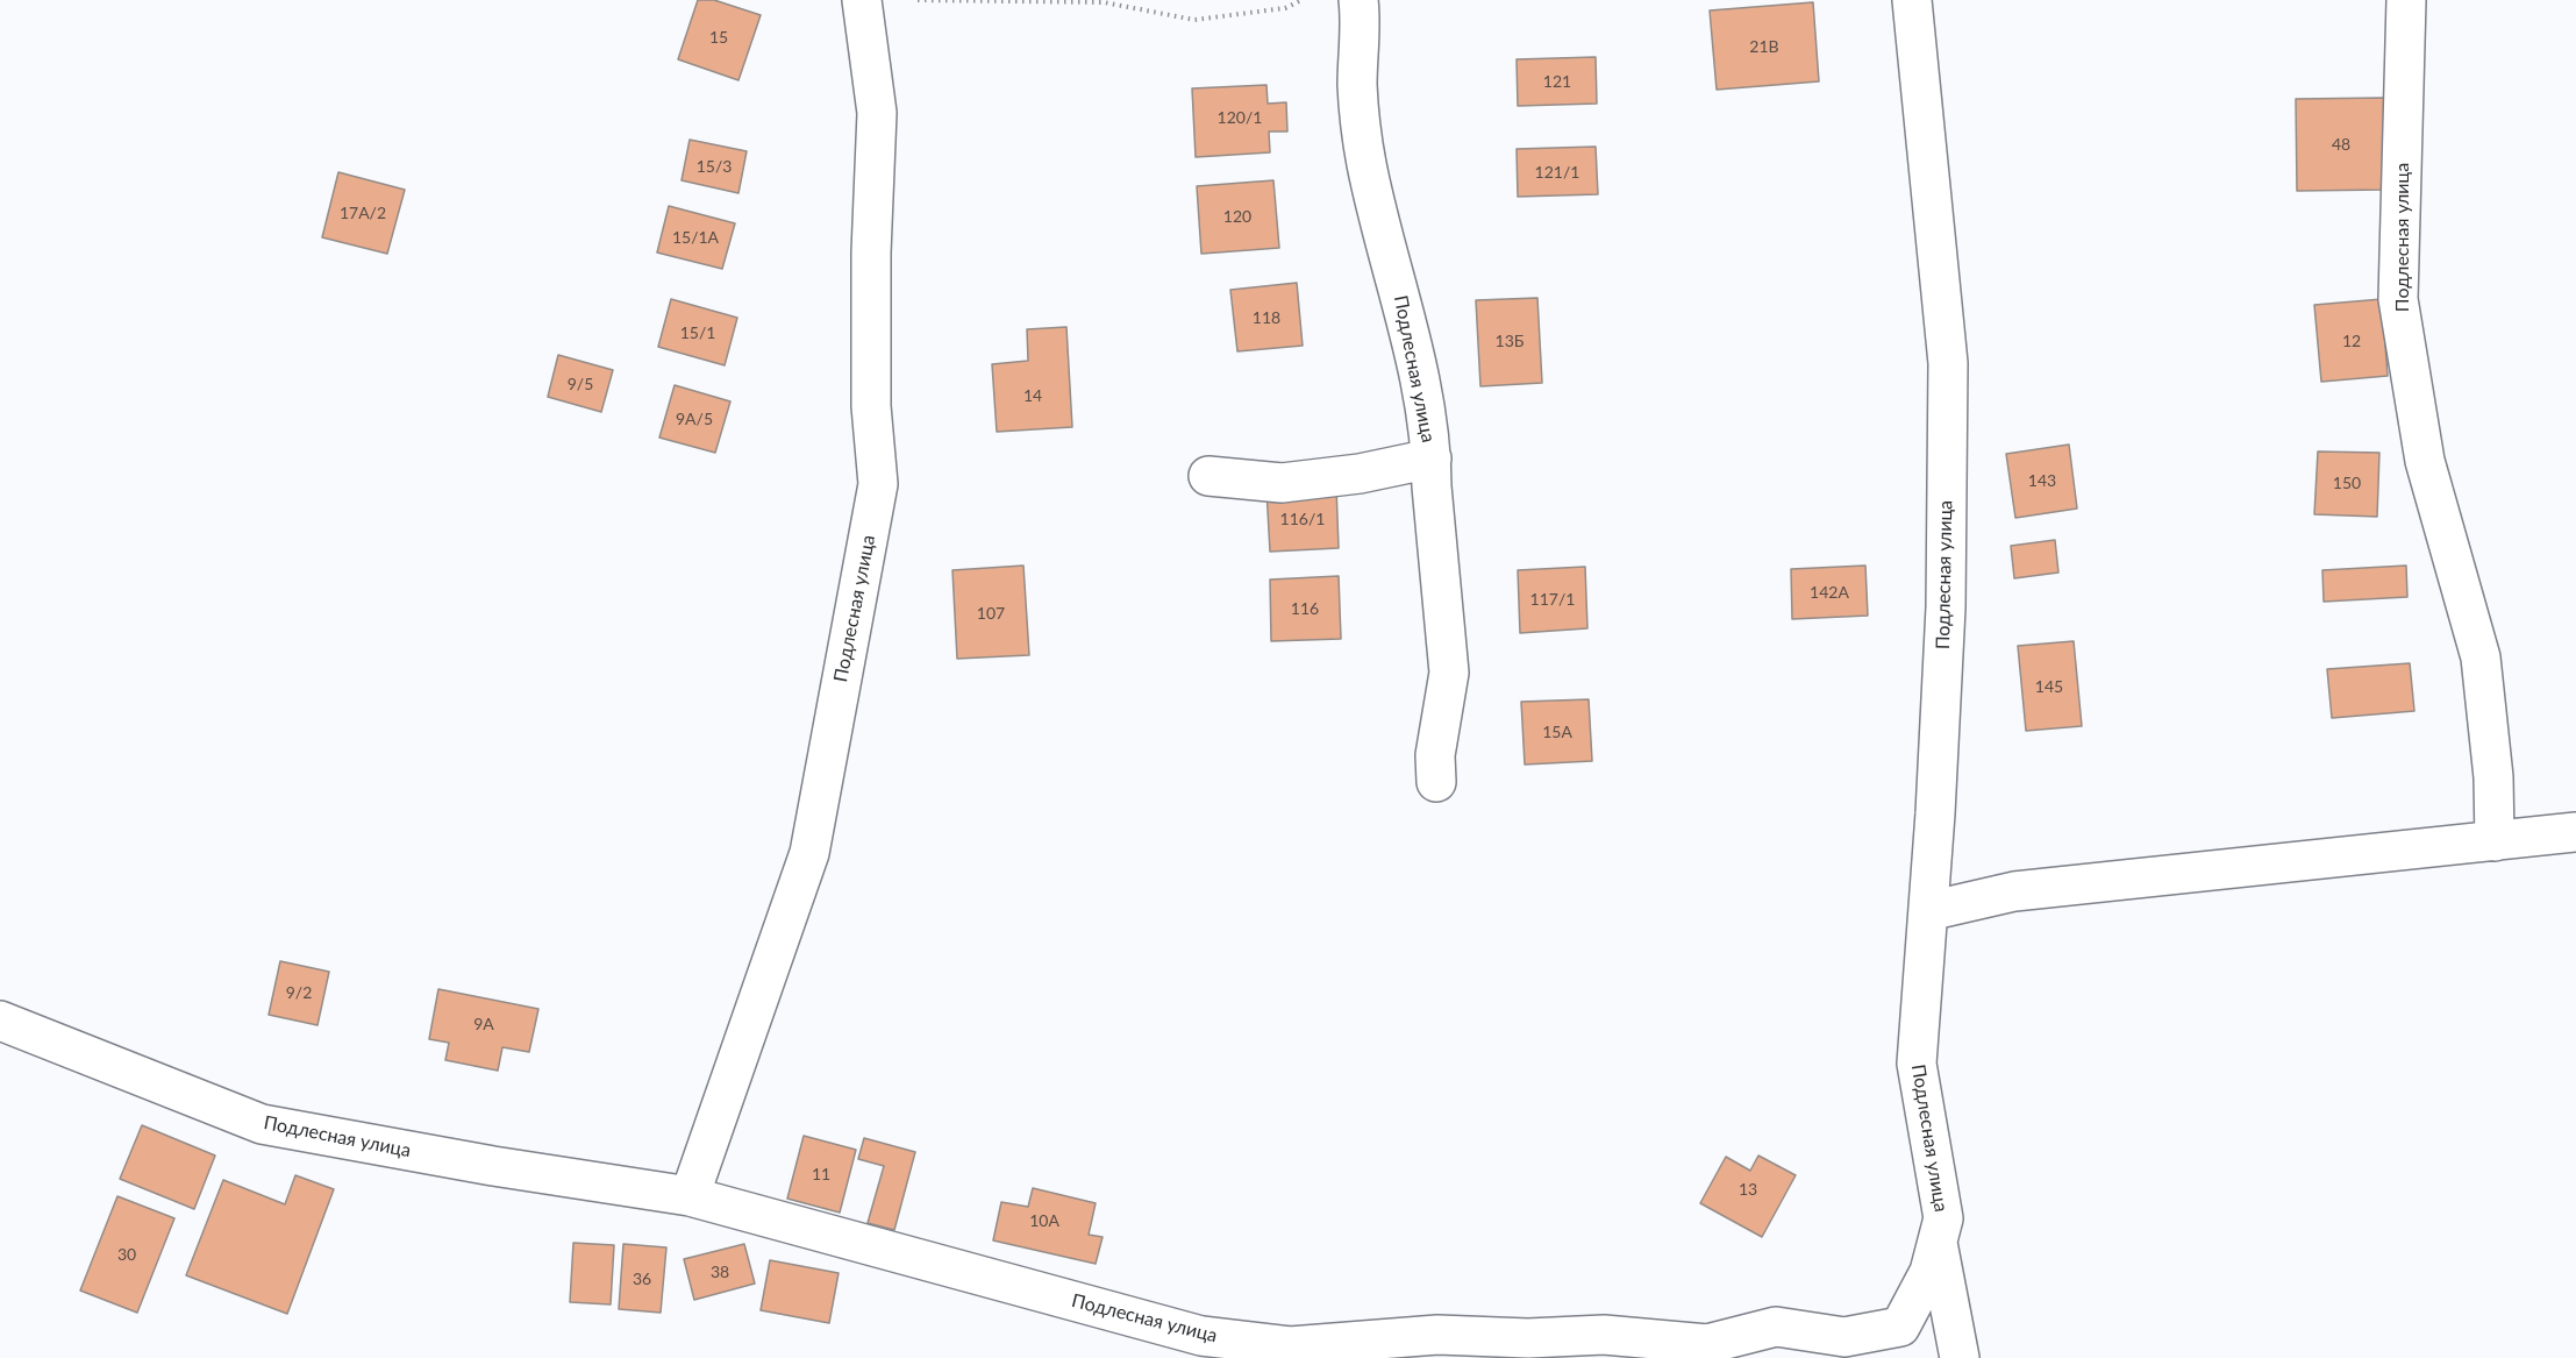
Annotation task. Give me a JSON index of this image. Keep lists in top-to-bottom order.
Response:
{
  "streets": {
    "street": ["Подлесная улица"]
  },
  "house_numbers": [
    "15",
    "21В",
    "121",
    "120/1",
    "48",
    "15/3",
    "121/1",
    "17А/2",
    "120",
    "15/1А",
    "118",
    "15/1",
    "13Б",
    "12",
    "9/5",
    "14",
    "9А/5",
    "143",
    "150",
    "116/1",
    "142А",
    "117/1",
    "116",
    "107",
    "145",
    "15А",
    "9/2",
    "9А",
    "11",
    "13",
    "10А",
    "30",
    "38",
    "36"
  ]
}
